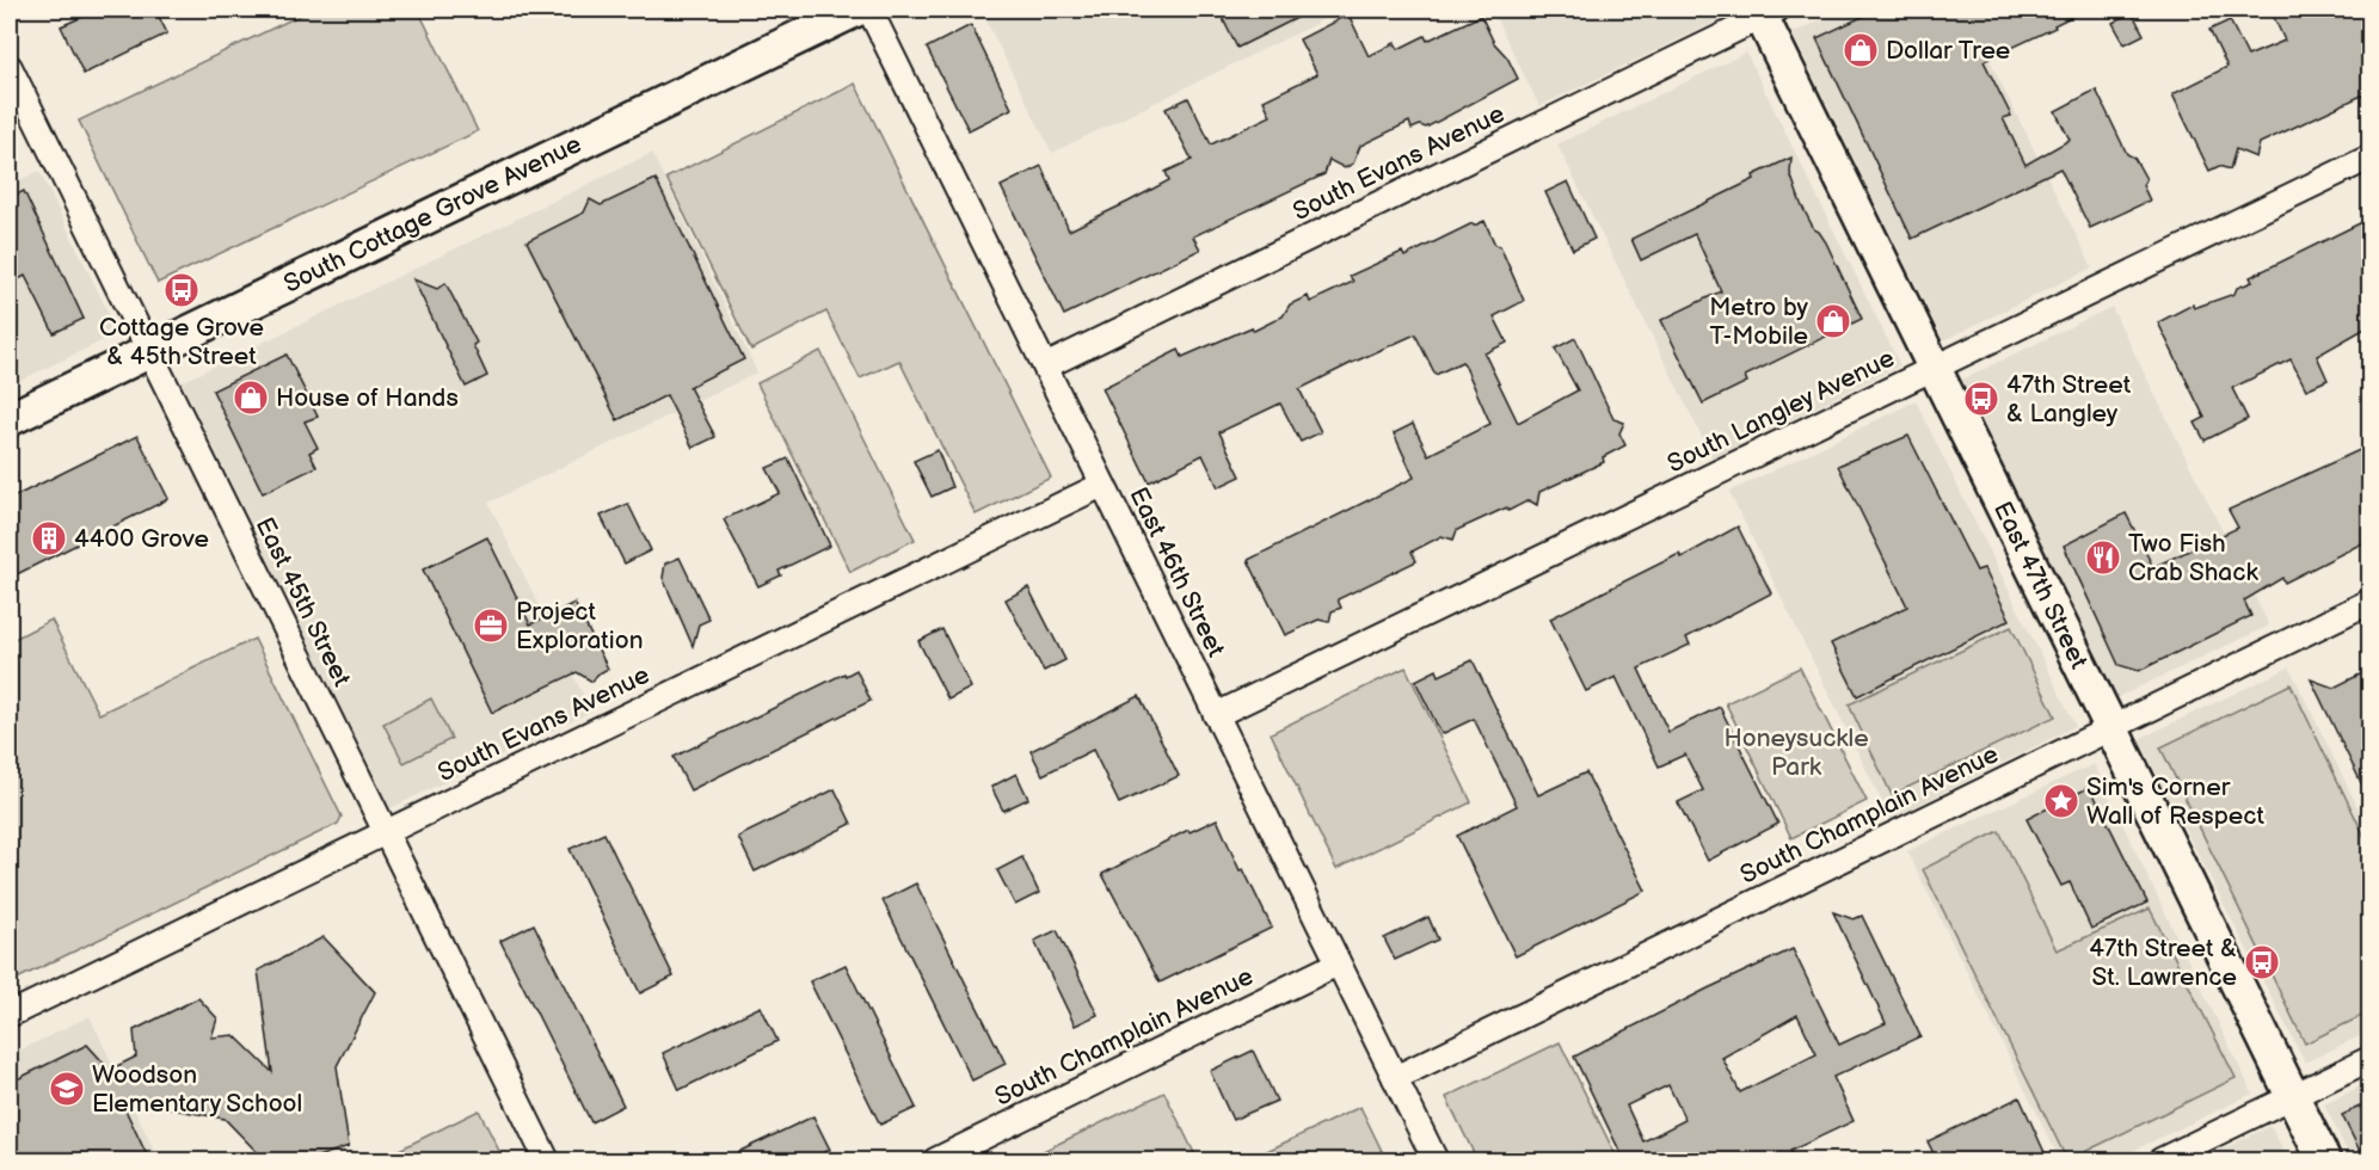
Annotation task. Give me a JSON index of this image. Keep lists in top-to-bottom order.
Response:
{
  "streets": {
    "main road": ["South Cottage Grove Avenue", "East 47th Street"],
    "street": [
      "South Evans Avenue",
      "South Langley Avenue",
      "East 46th Street",
      "East 45th Street",
      "South Champlain Avenue"
    ]
  },
  "crossings": [
    ["South Evans Avenue", "East 46th Street"],
    ["South Evans Avenue", "East 47th Street"],
    ["South Evans Avenue", "East 45th Street"],
    ["South Cottage Grove Avenue", "East 45th Street"],
    ["South Langley Avenue", "East 46th Street"],
    ["South Langley Avenue", "East 47th Street"],
    ["East 46th Street", "South Champlain Avenue"],
    ["East 47th Street", "South Champlain Avenue"]
  ],
  "parks": ["Honeysuckle Park"],
  "places": {
    "shop": ["Dollar Tree", "Metro by T-Mobile", "House of Hands"],
    "bus stop": ["Cottage Grove & 45th Street", "47th Street & Langley", "47th Street & St. Lawrence"],
    "building": ["4400 Grove"],
    "restaurant": ["Two Fish Crab Shack"],
    "office": ["Project Exploration"],
    "place": ["Sim's Corner Wall of Respect"],
    "school or university": ["Woodson Elementary School"]
  }
}
